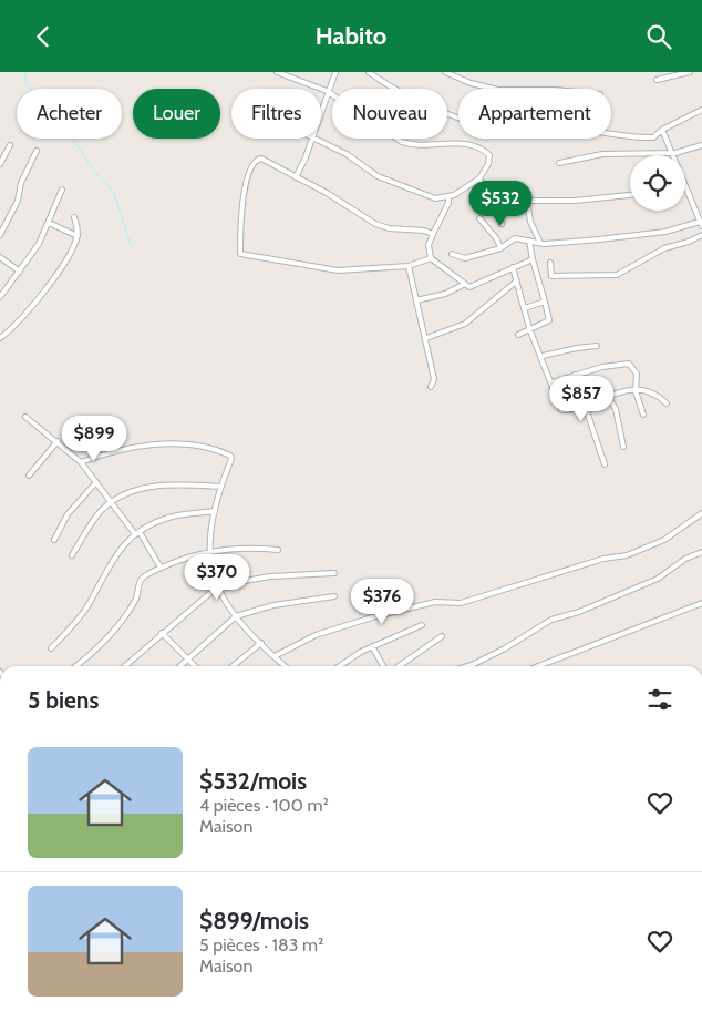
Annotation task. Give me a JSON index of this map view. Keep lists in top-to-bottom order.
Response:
{
  "page": {
    "header": "Habito",
    "chip": [
      "Acheter",
      "Louer",
      "Filtres",
      "Nouveau",
      "Appartement"
    ],
    "price": [
      "$532",
      "$857",
      "$899",
      "$370",
      "$376"
    ],
    "heading": "5 biens",
    "list": [
      {
        "name": "$532/mois",
        "note": "4 pièces · 100 m² · Maison"
      },
      {
        "name": "$899/mois",
        "note": "5 pièces · 183 m² · Maison"
      }
    ]
  }
}
